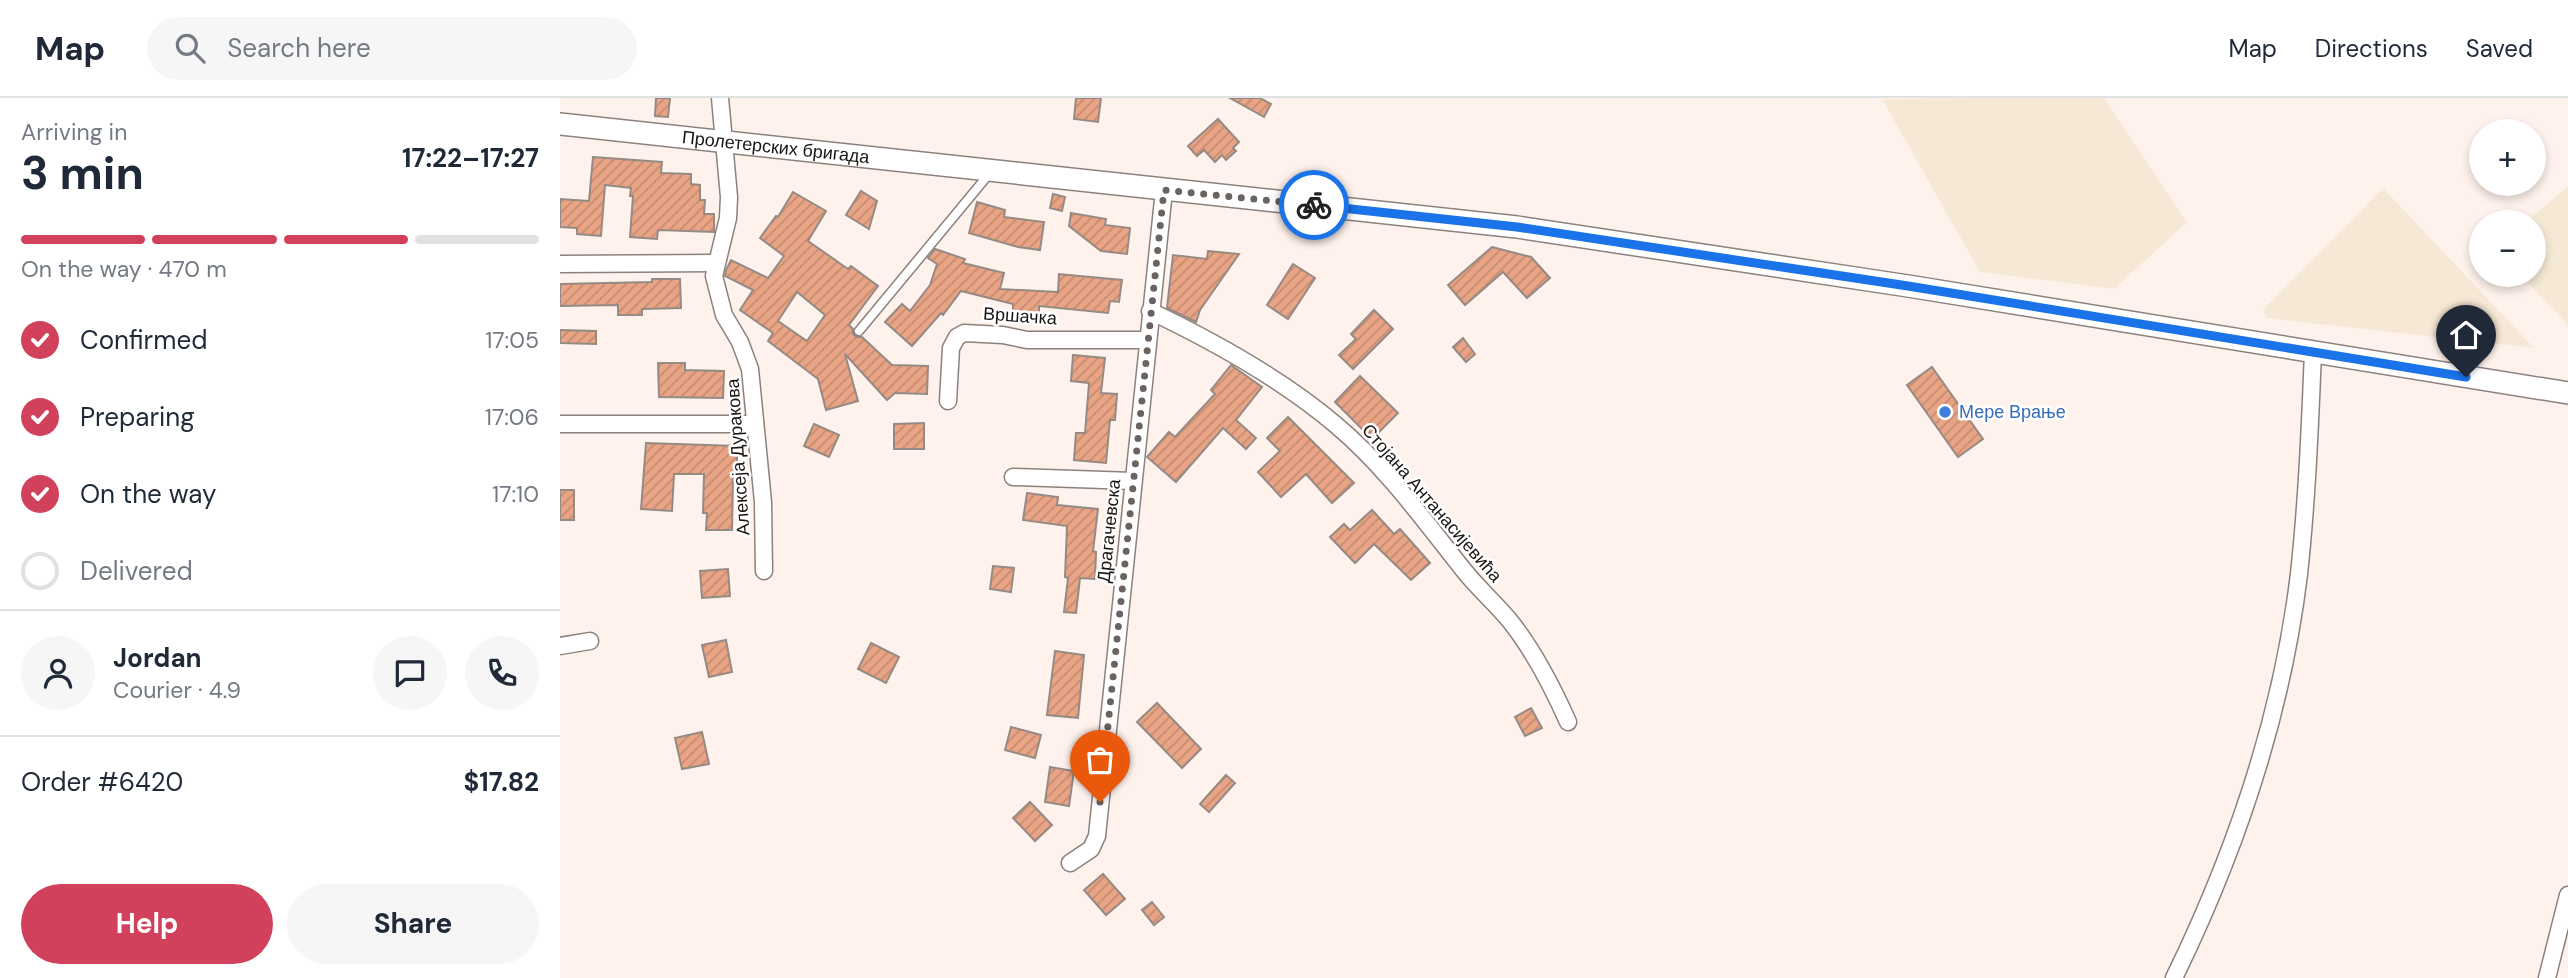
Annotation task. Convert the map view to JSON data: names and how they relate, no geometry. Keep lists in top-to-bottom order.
{
  "streets": {
    "street": [
      "Пролетерских бригада",
      "Вршачка",
      "Алексеја Дуракова",
      "Стојана Антанасијевића",
      "Драгачевска"
    ]
  },
  "crossings": [
    ["Пролетерских бригада", "Алексеја Дуракова"],
    ["Пролетерских бригада", "Драгачевска"],
    ["Вршачка", "Драгачевска"],
    ["Стојана Антанасијевића", "Драгачевска"]
  ],
  "places": ["Мере Врање"],
  "page": {
    "header": "Map",
    "search": "Search here",
    "nav": ["Map", "Directions", "Saved"],
    "heading": ["3 min", "Arriving in", "17:22–17:27"],
    "panel": [
      "Jordan",
      "Courier · 4.9",
      "Order #6420",
      "$17.82"
    ],
    "map_buttons": ["+", "−"],
    "bar": "On the way · 470 m",
    "list": [
      ["Confirmed", "17:05"],
      ["Preparing", "17:06"],
      ["On the way", "17:10"],
      "Delivered"
    ],
    "buttons": ["Help", "Share"]
  }
}
